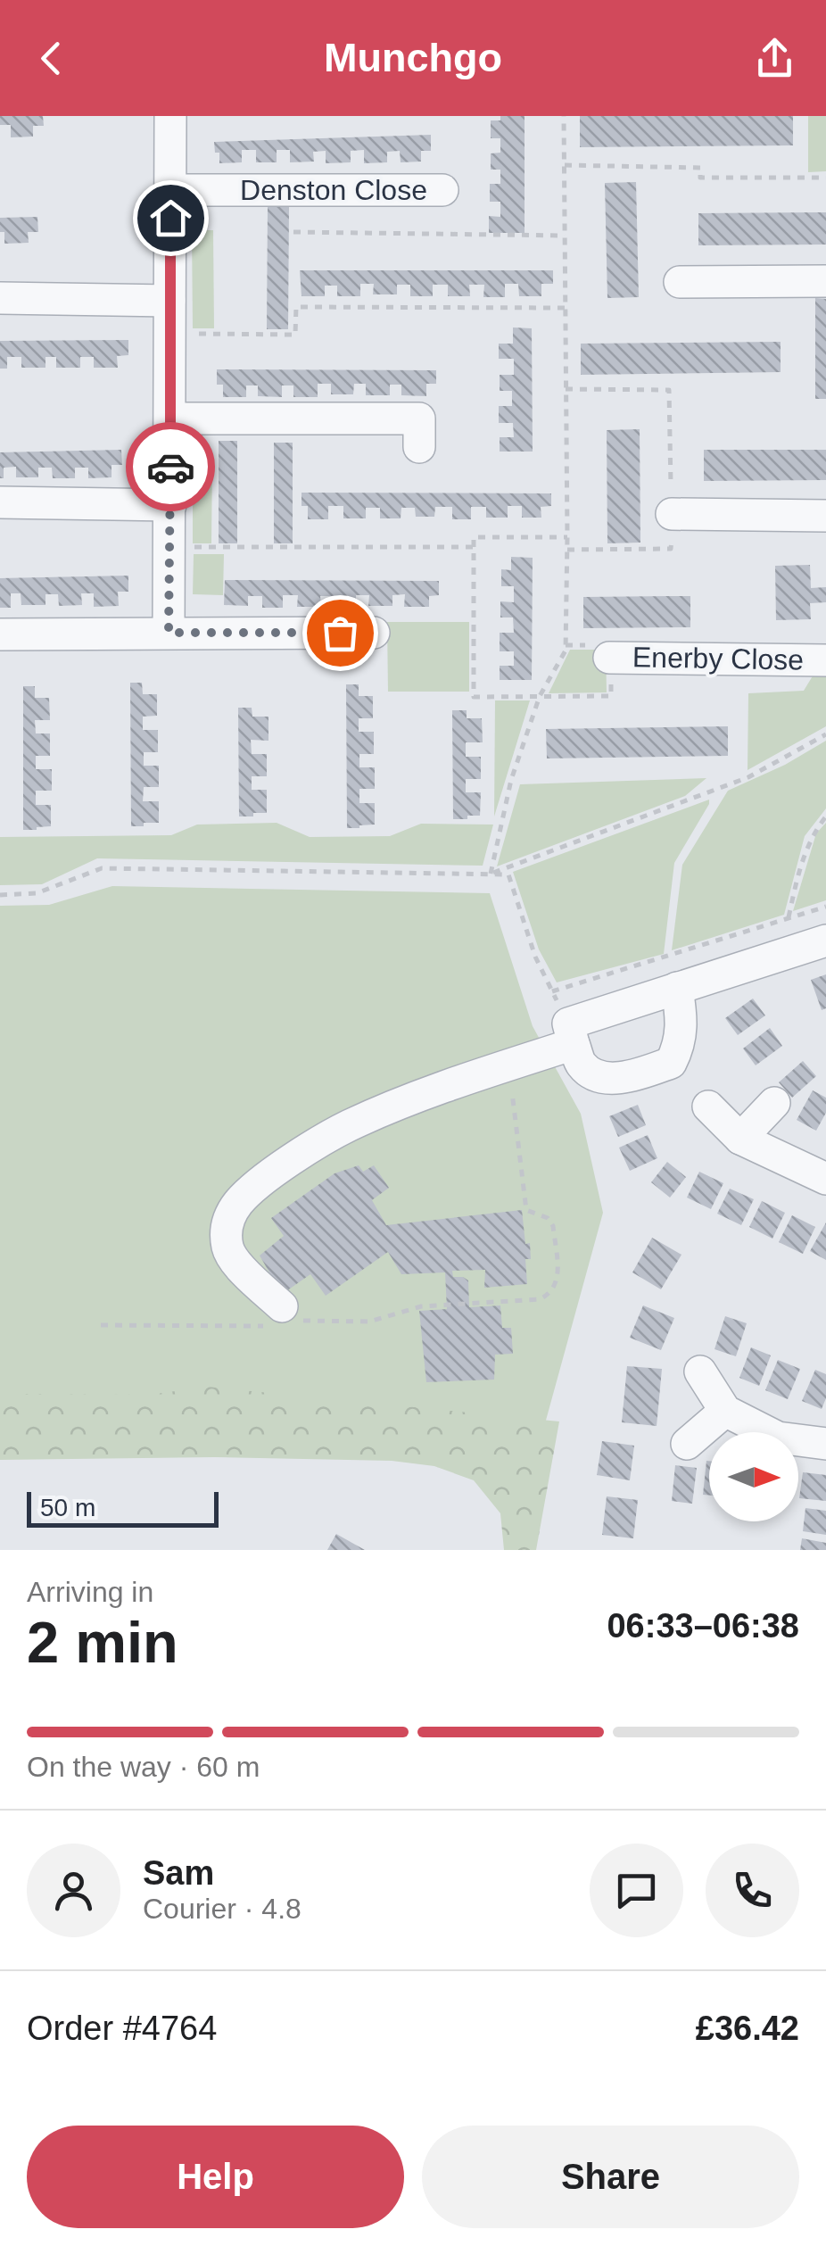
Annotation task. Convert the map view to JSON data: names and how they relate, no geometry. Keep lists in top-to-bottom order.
{
  "streets": {
    "street": ["Denston Close", "Enerby Close"]
  },
  "scale_bar": "50 m",
  "north": "right",
  "page": {
    "header": "Munchgo",
    "scale": "50 m",
    "heading": ["2 min", "Arriving in", "06:33–06:38"],
    "panel": [
      "Sam",
      "Courier · 4.8",
      "Order #4764",
      "£36.42"
    ],
    "bar": "On the way · 60 m",
    "buttons": ["Help", "Share"]
  }
}
